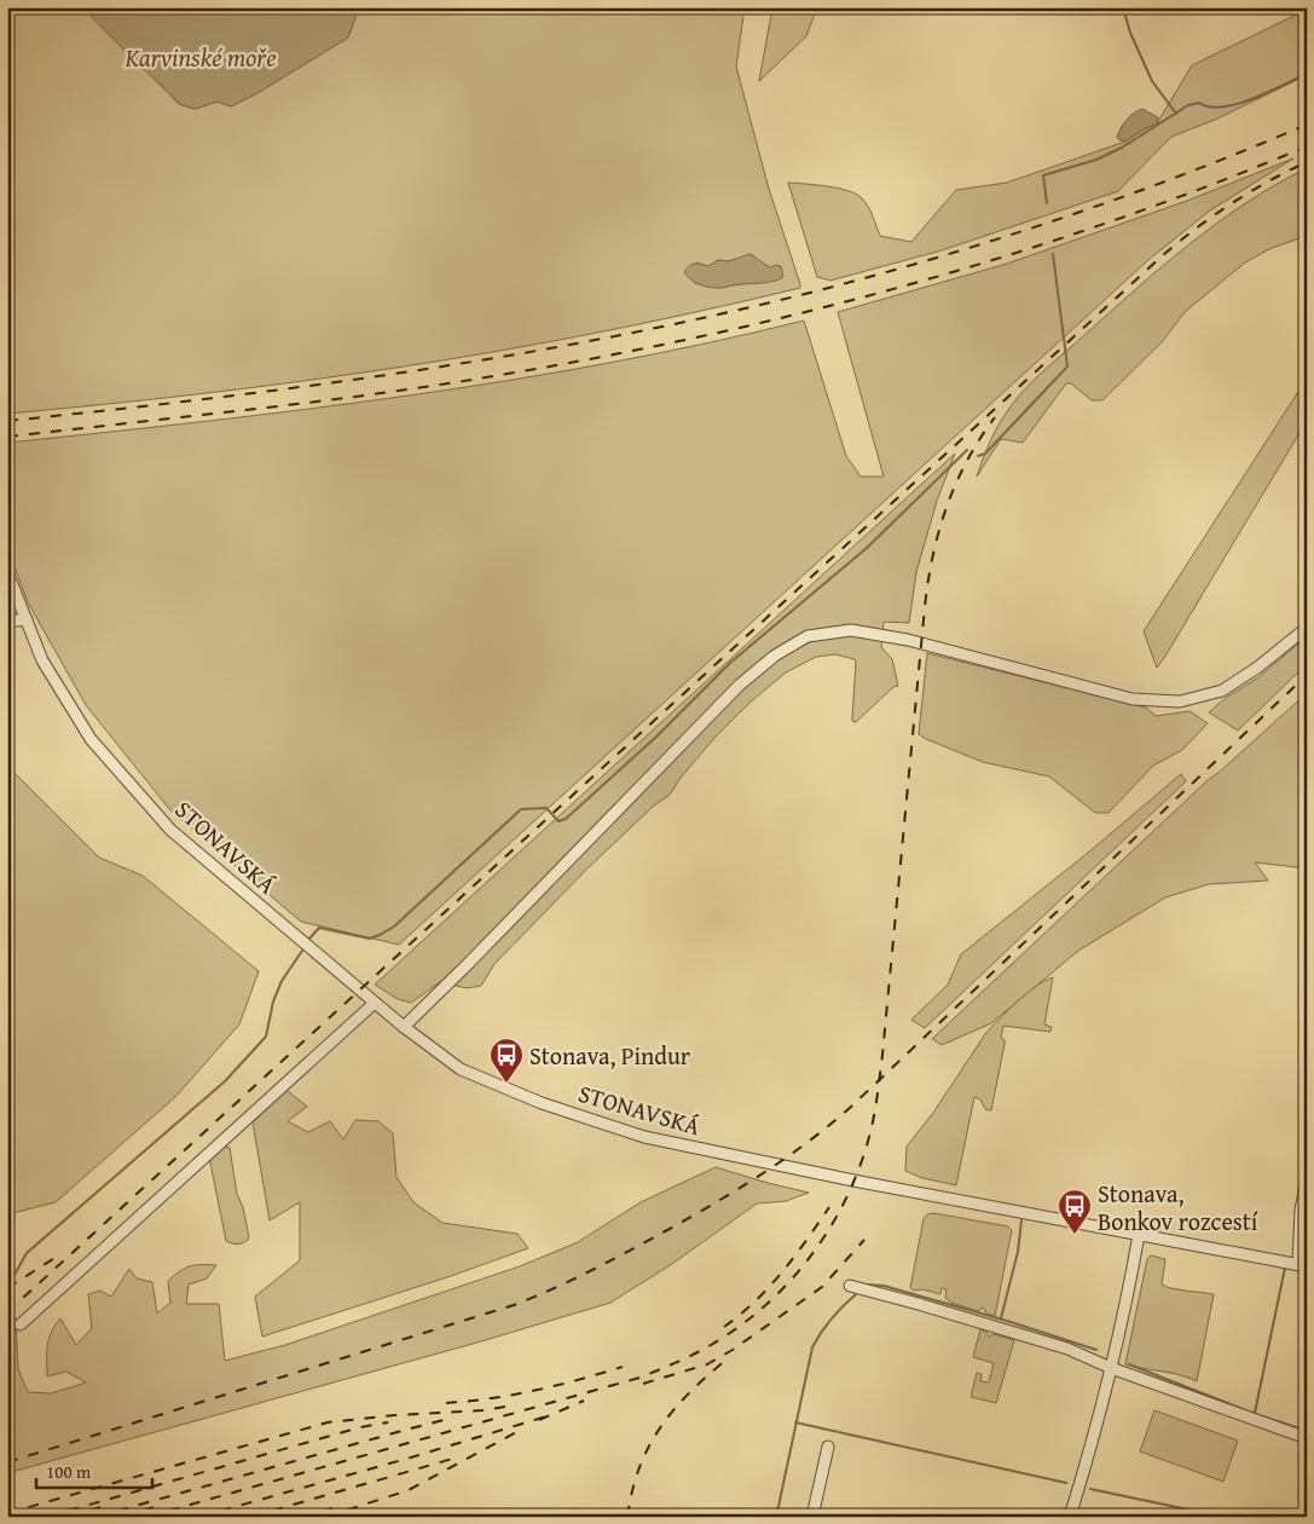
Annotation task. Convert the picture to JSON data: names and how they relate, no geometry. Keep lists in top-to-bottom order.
{
  "streets": {
    "street": ["STONAVSKÁ"]
  },
  "water": ["Karvinské moře"],
  "places": {
    "bus stop": ["Stonava, Pindur", "Stonava, Bonkov rozcestí"]
  },
  "scale_bar": "100 m"
}
